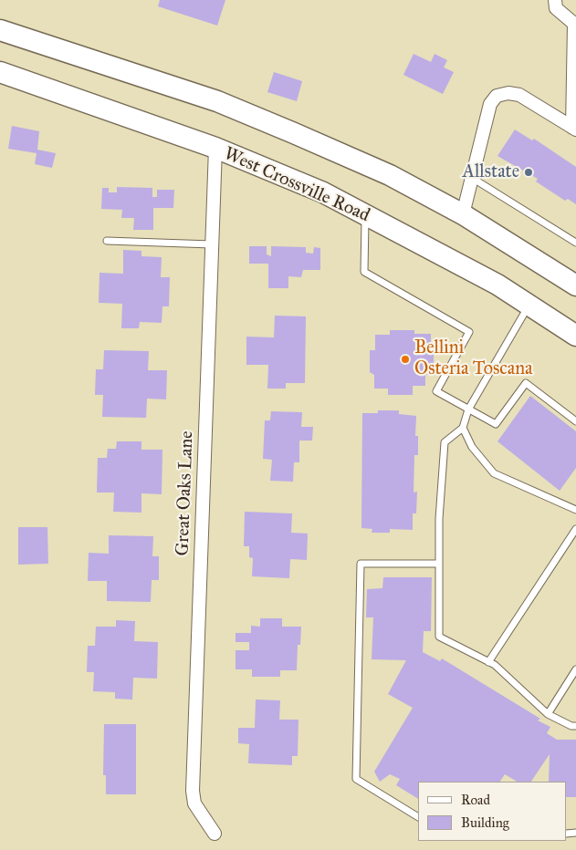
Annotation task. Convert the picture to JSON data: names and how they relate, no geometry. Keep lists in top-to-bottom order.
{
  "streets": {
    "main road": ["West Crossville Road"],
    "street": ["Great Oaks Lane"]
  },
  "crossings": [
    ["West Crossville Road", "Great Oaks Lane"]
  ],
  "places": ["Allstate", "Bellini Osteria Toscana"],
  "legend": ["Road", "Building"]
}
